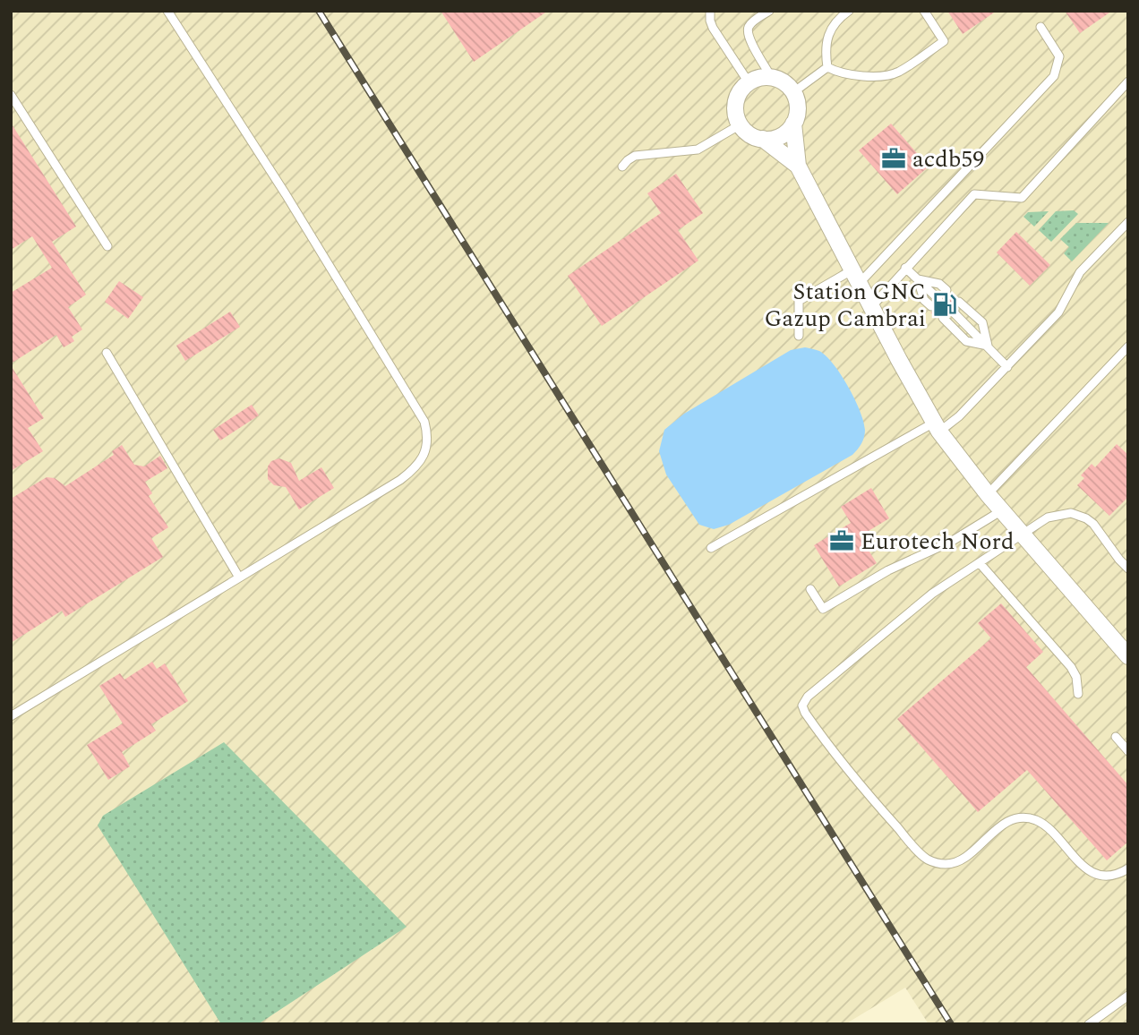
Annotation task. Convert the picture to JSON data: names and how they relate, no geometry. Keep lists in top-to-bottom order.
{
  "places": {
    "office": ["acdb59", "Eurotech Nord"],
    "fuel station": ["Station GNC Gazup Cambrai"]
  }
}
